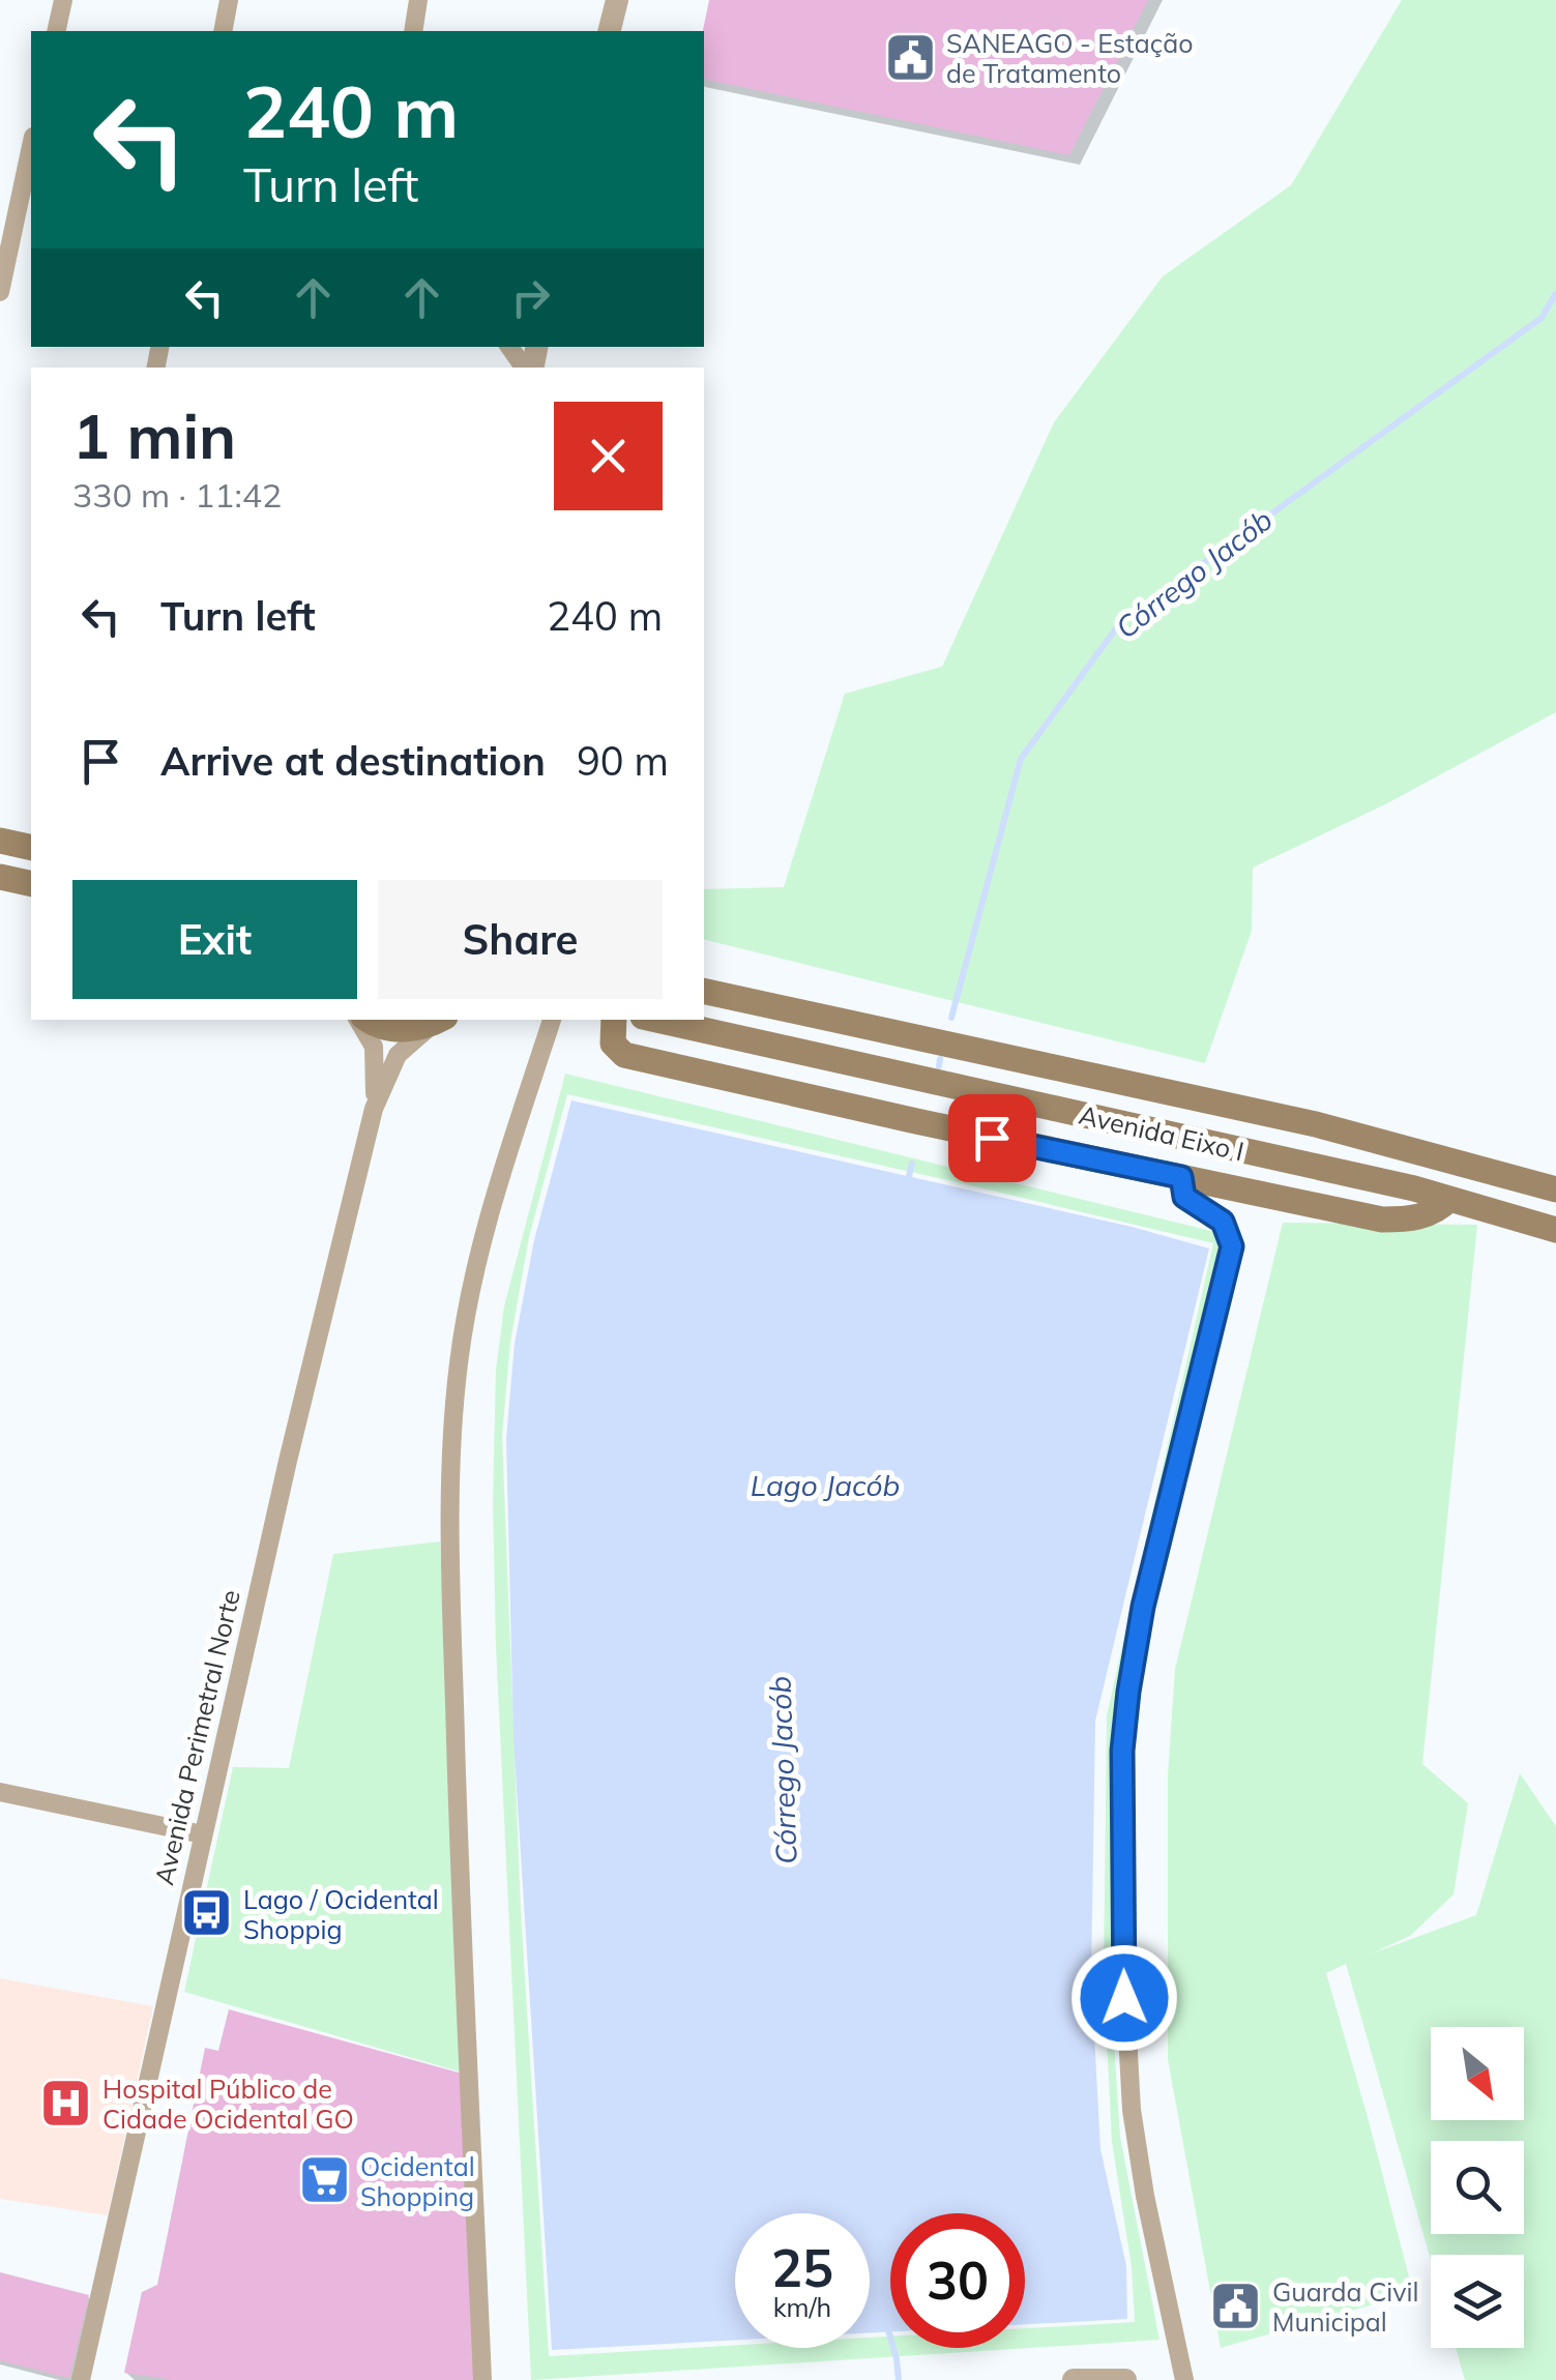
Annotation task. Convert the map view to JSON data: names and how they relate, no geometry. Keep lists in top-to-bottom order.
{
  "streets": {
    "main road": ["Avenida Eixo I"],
    "street": ["Avenida Perimetral Norte"]
  },
  "water": ["Córrego Jacób", "Lago Jacób"],
  "places": {
    "public building": ["SANEAGO - Estação de Tratamento", "Guarda Civil Municipal"],
    "bus stop": ["Lago / Ocidental Shoppig"],
    "hospital": ["Hospital Público de Cidade Ocidental GO"],
    "supermarket": ["Ocidental Shopping"]
  },
  "north": "bottom right",
  "page": {
    "turn": ["240 m", "Turn left"],
    "heading": ["1 min", "330 m · 11:42"],
    "list": [
      {
        "name": "Turn left",
        "value": "240 m"
      },
      {
        "name": "Arrive at destination",
        "value": "90 m"
      }
    ],
    "buttons": ["Exit", "Share"],
    "speed": "25 km/h",
    "limit": "30"
  }
}
